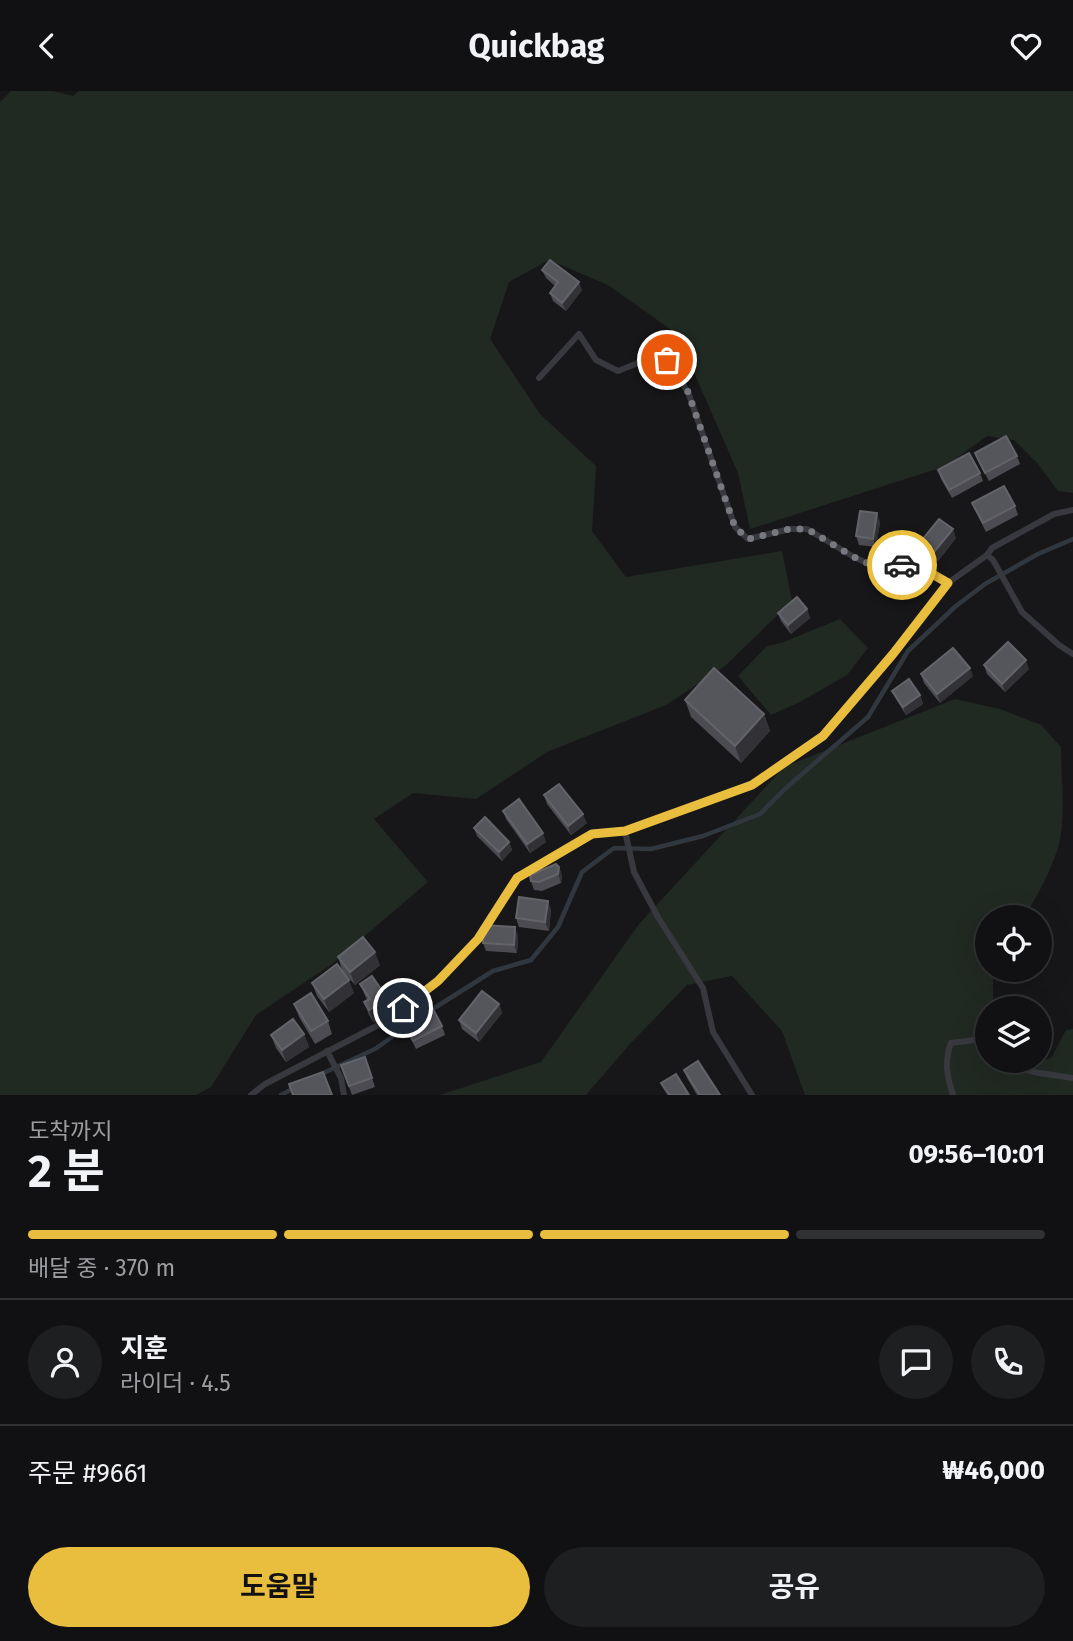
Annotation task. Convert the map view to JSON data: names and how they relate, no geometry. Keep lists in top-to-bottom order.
{
  "page": {
    "header": "Quickbag",
    "heading": ["2 분", "도착까지", "09:56–10:01"],
    "panel": [
      "지훈",
      "라이더 · 4.5",
      "주문 #9661",
      "₩46,000"
    ],
    "bar": "배달 중 · 370 m",
    "buttons": ["도움말", "공유"]
  }
}
